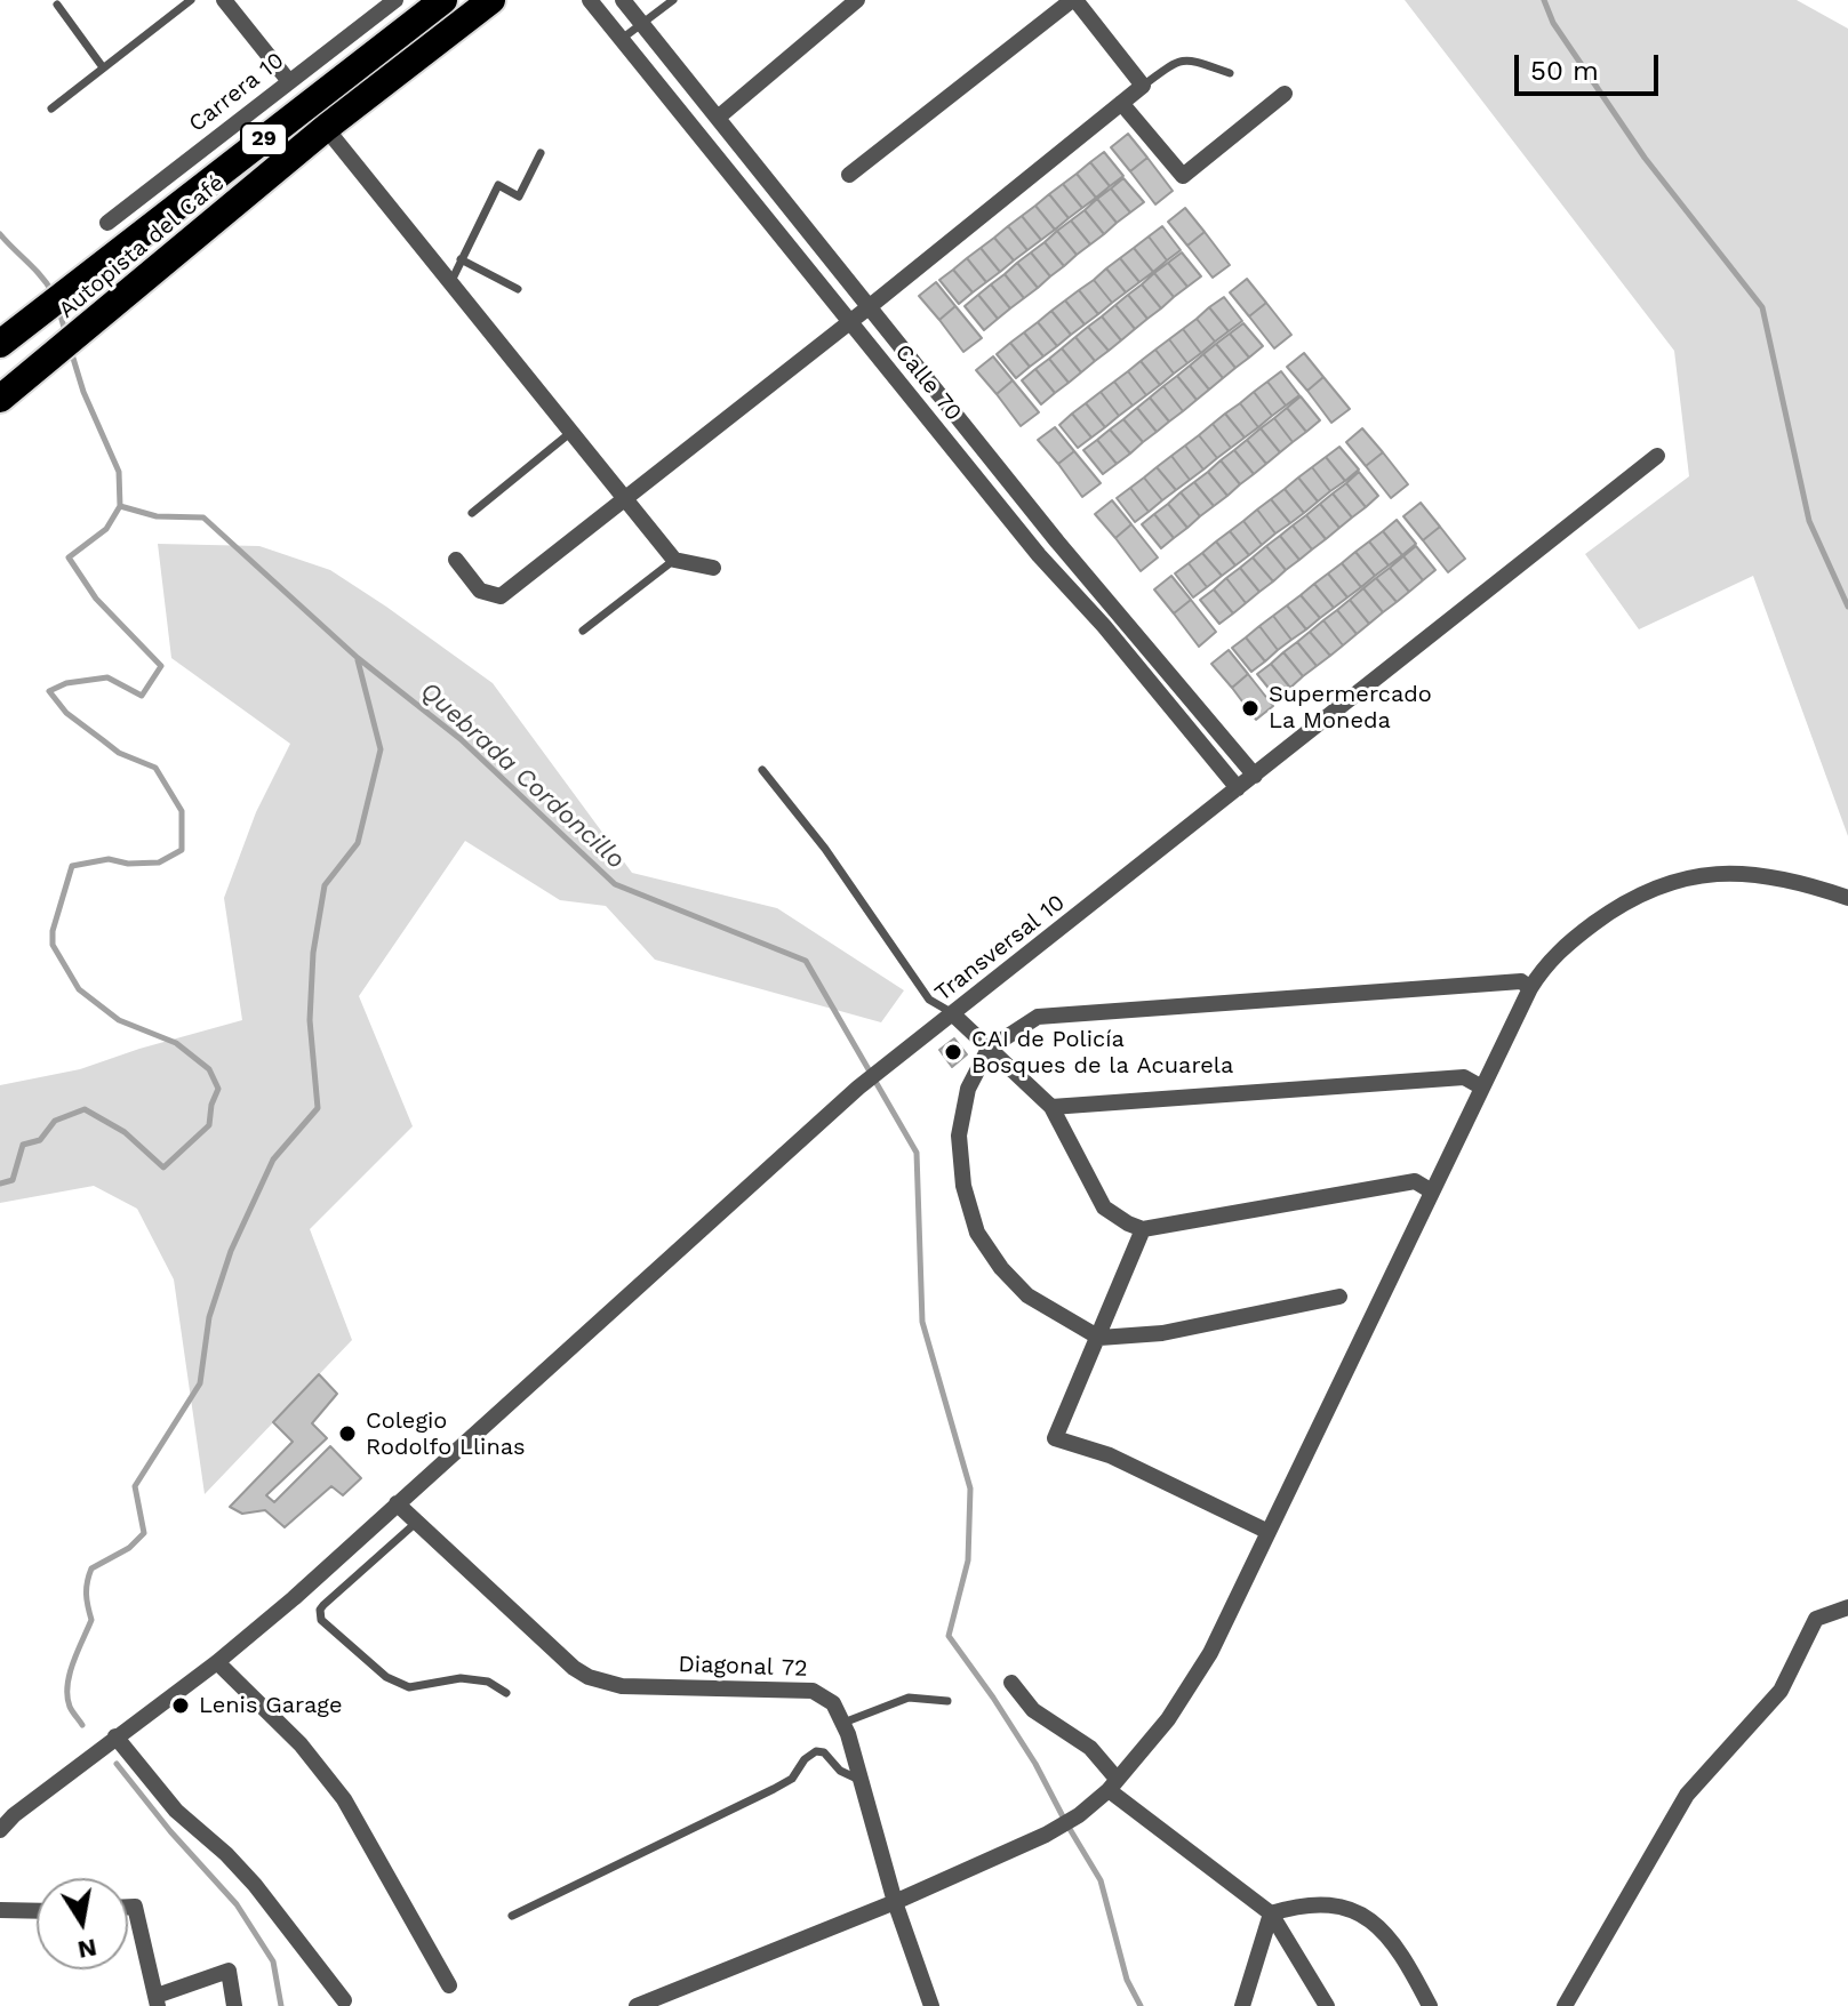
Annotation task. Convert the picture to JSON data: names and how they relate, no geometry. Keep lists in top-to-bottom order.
{
  "streets": {
    "highway": ["29", "Autopista del Café"],
    "street": [
      "Carrera 10",
      "Calle 70",
      "Transversal 10",
      "Diagonal 72"
    ]
  },
  "crossings": [
    ["Calle 70", "Transversal 10"],
    ["Transversal 10", "Diagonal 72"]
  ],
  "water": ["Quebrada Cordoncillo"],
  "places": [
    "Supermercado La Moneda",
    "CAI de Policía Bosques de la Acuarela",
    "Colegio Rodolfo Llinas",
    "Lenis Garage"
  ],
  "scale_bar": "50 m",
  "north": "bottom"
}
